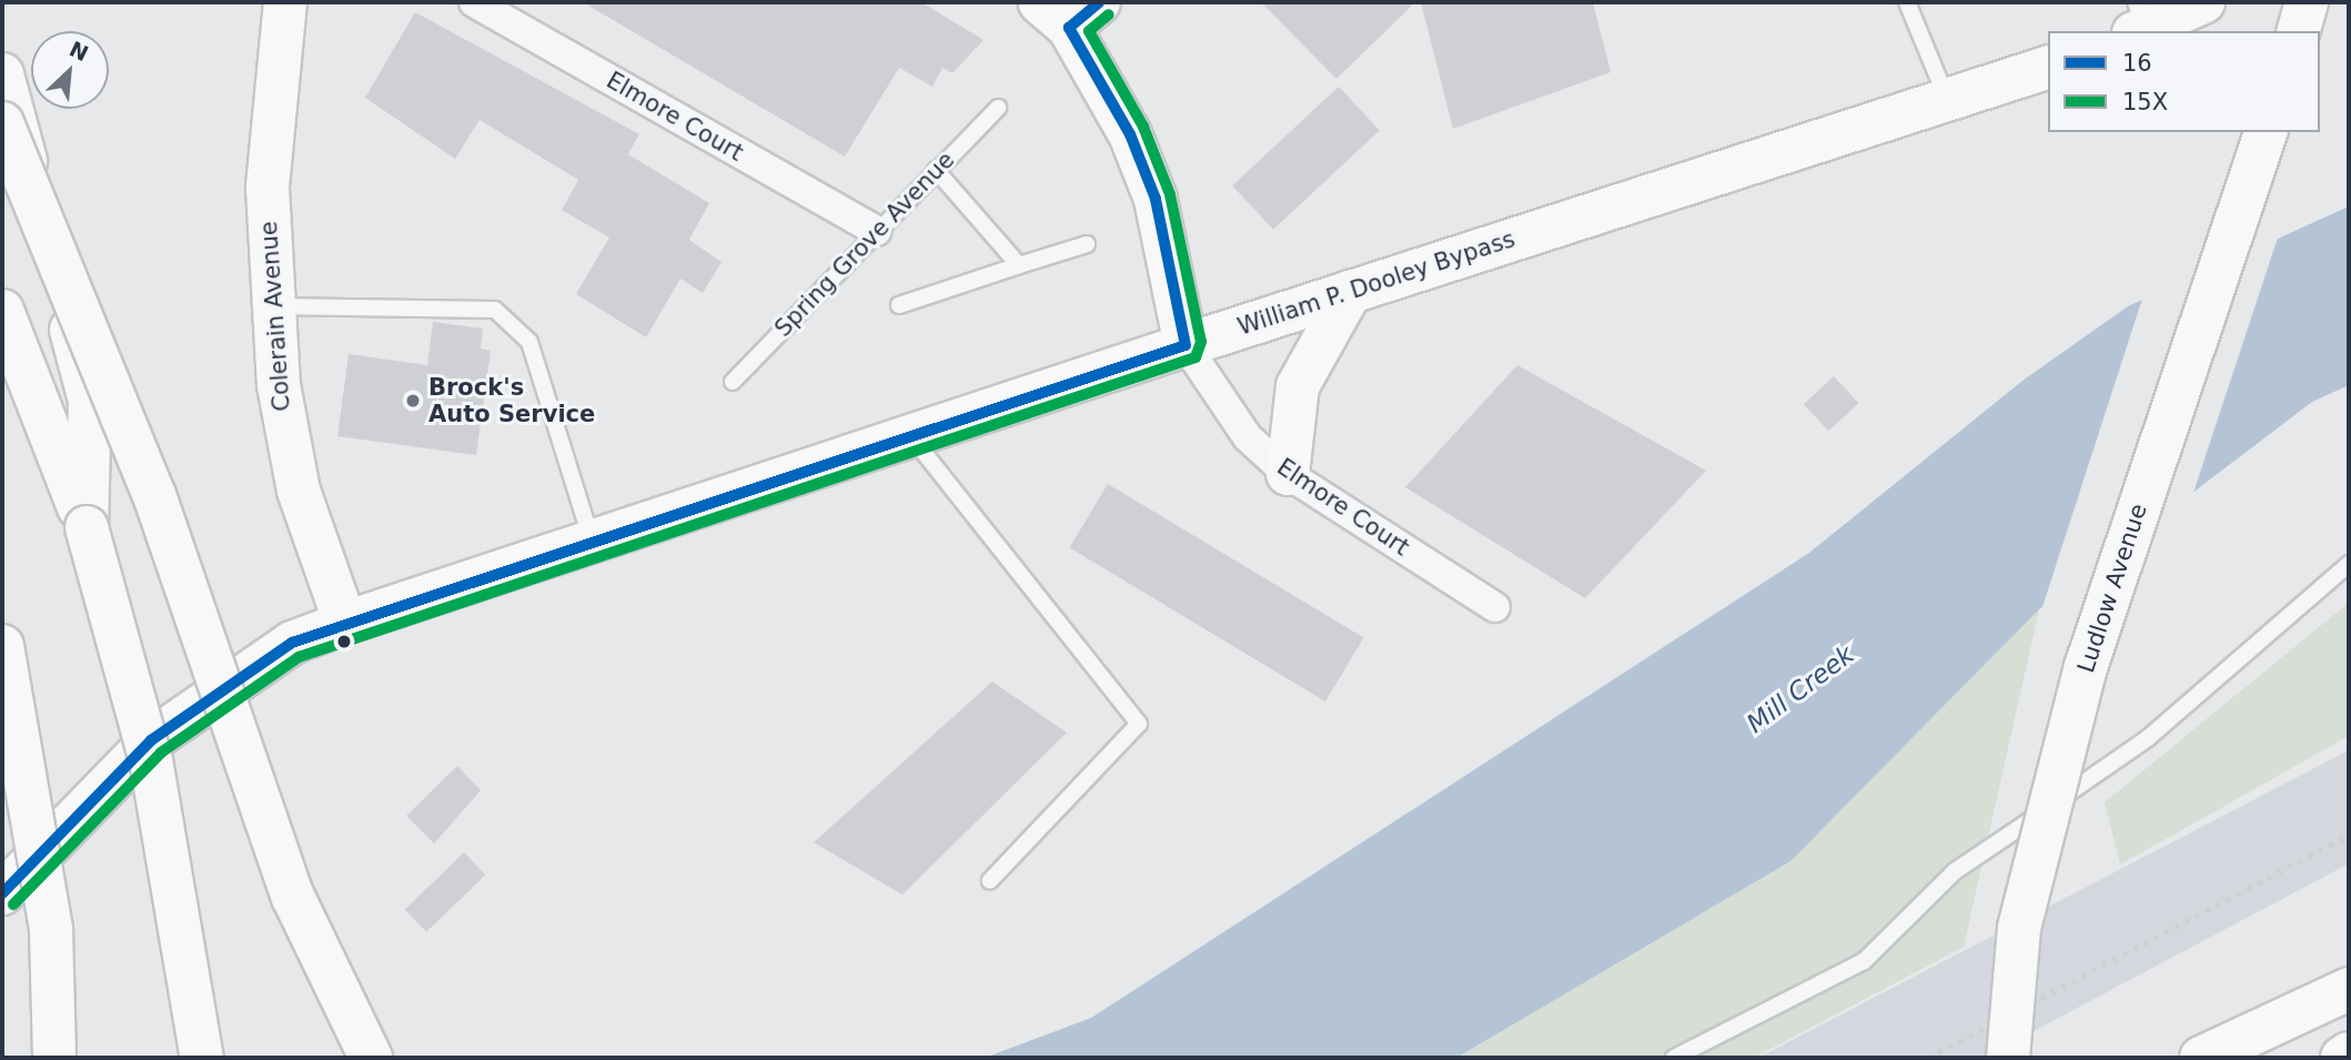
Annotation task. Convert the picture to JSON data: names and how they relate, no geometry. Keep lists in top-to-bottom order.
{
  "streets": {
    "main road": ["William P. Dooley Bypass", "Colerain Avenue", "Ludlow Avenue"],
    "street": ["Elmore Court"],
    "lane": ["Spring Grove Avenue"]
  },
  "crossings": [
    ["Elmore Court", "Spring Grove Avenue"],
    ["Elmore Court", "William P. Dooley Bypass"],
    ["William P. Dooley Bypass", "Colerain Avenue"]
  ],
  "water": ["Mill Creek"],
  "places": ["Brock's Auto Service"],
  "lines": ["transit line 16", "transit line 15X"],
  "legend": ["16", "15X"],
  "north": "top right"
}
